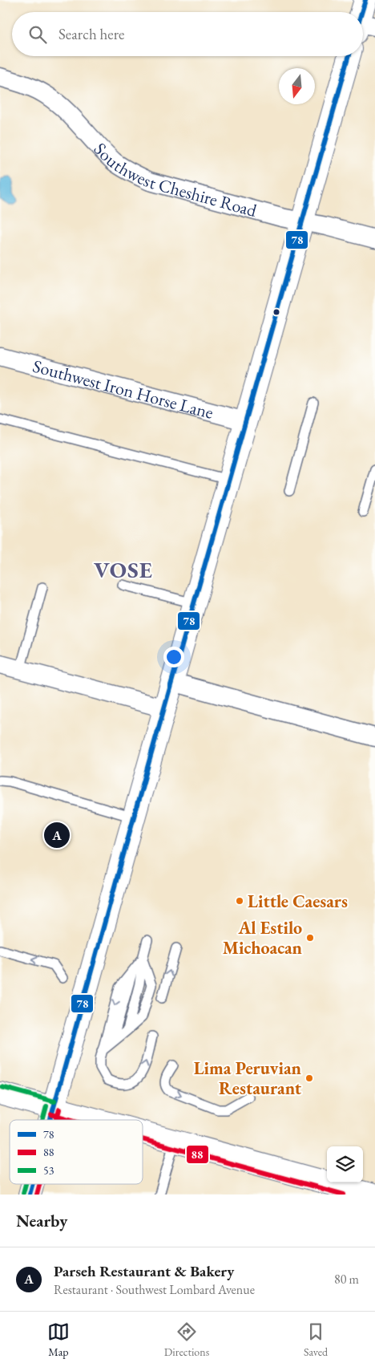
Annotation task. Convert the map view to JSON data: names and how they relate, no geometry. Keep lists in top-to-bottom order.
{
  "streets": {
    "street": ["Southwest Cheshire Road", "Southwest Iron Horse Lane"]
  },
  "districts": ["VOSE"],
  "places": ["Little Caesars", "Al Estilo Michoacan", "Lima Peruvian Restaurant"],
  "lines": ["transit line 78", "transit line 53", "transit line 88"],
  "legend": ["78", "88", "53"],
  "north": "bottom",
  "page": {
    "search": "Search here",
    "pins": "A",
    "heading": "Nearby",
    "list": [
      {
        "mark": "A",
        "name": "Parseh Restaurant & Bakery",
        "note": "Restaurant · Southwest Lombard Avenue",
        "value": "80 m"
      }
    ],
    "nav": ["Map", "Directions", "Saved"]
  }
}
